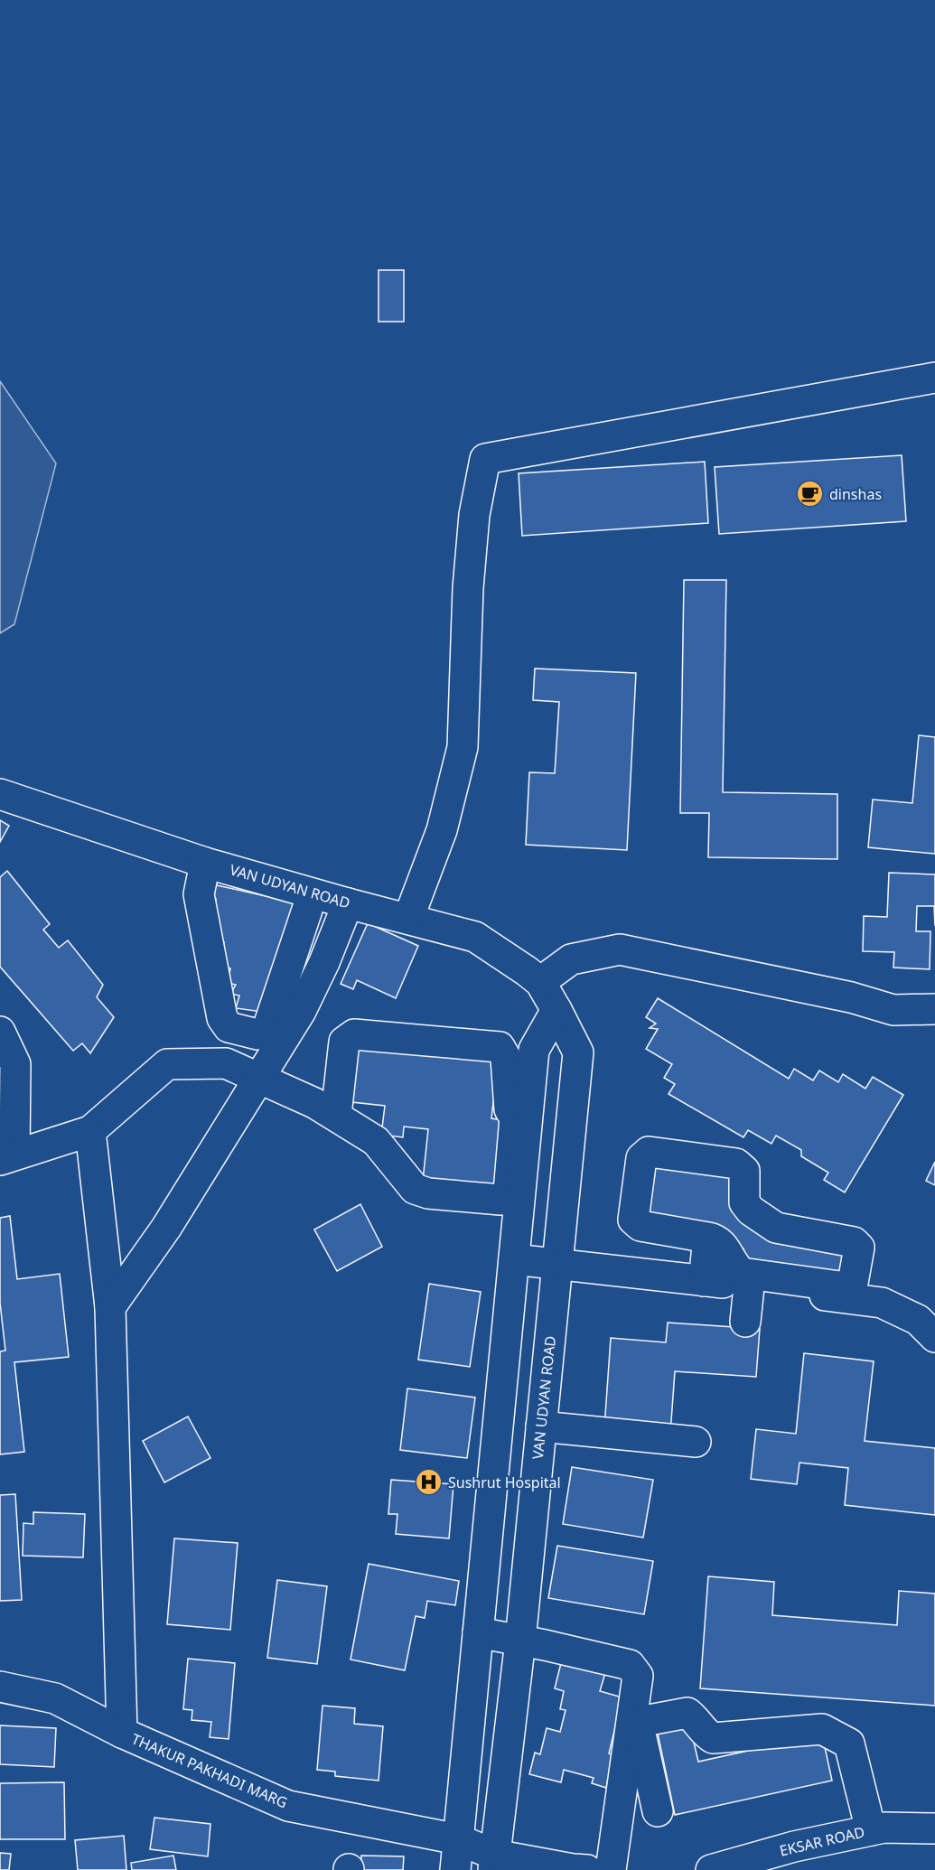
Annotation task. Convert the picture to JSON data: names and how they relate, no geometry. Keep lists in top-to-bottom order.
{
  "streets": {
    "street": ["VAN UDYAN ROAD", "THAKUR PAKHADI MARG", "EKSAR ROAD"]
  },
  "places": {
    "cafe": ["dinshas"],
    "hospital": ["Sushrut Hospital"]
  }
}
